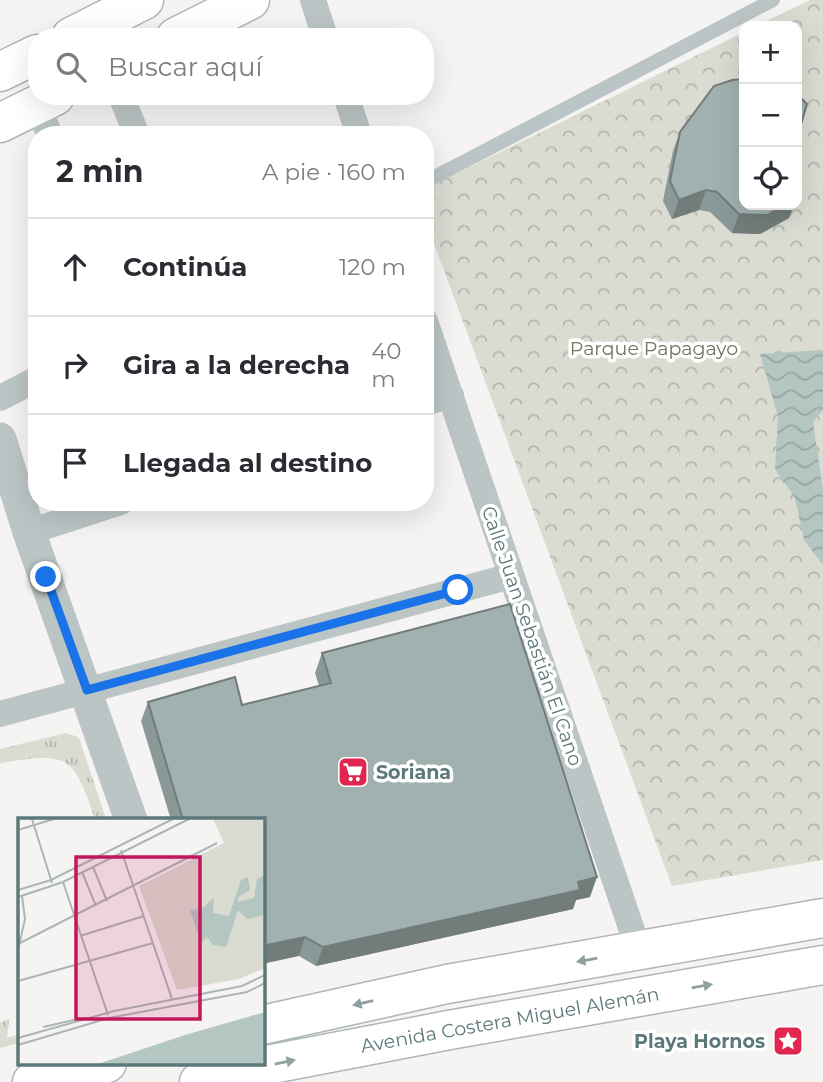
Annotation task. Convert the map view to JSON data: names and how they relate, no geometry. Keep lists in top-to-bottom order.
{
  "streets": {
    "main road": ["Avenida Costera Miguel Alemán"],
    "street": ["Calle Juan Sebastián El Cano"]
  },
  "parks": ["Parque Papagayo"],
  "places": {
    "supermarket": ["Soriana"],
    "place": ["Playa Hornos"]
  },
  "page": {
    "map_buttons": ["+", "−"],
    "search": "Buscar aquí",
    "heading": ["2 min", "A pie · 160 m"],
    "list": [
      ["Continúa", "120 m"],
      ["Gira a la derecha", "40 m"],
      "Llegada al destino"
    ]
  }
}
